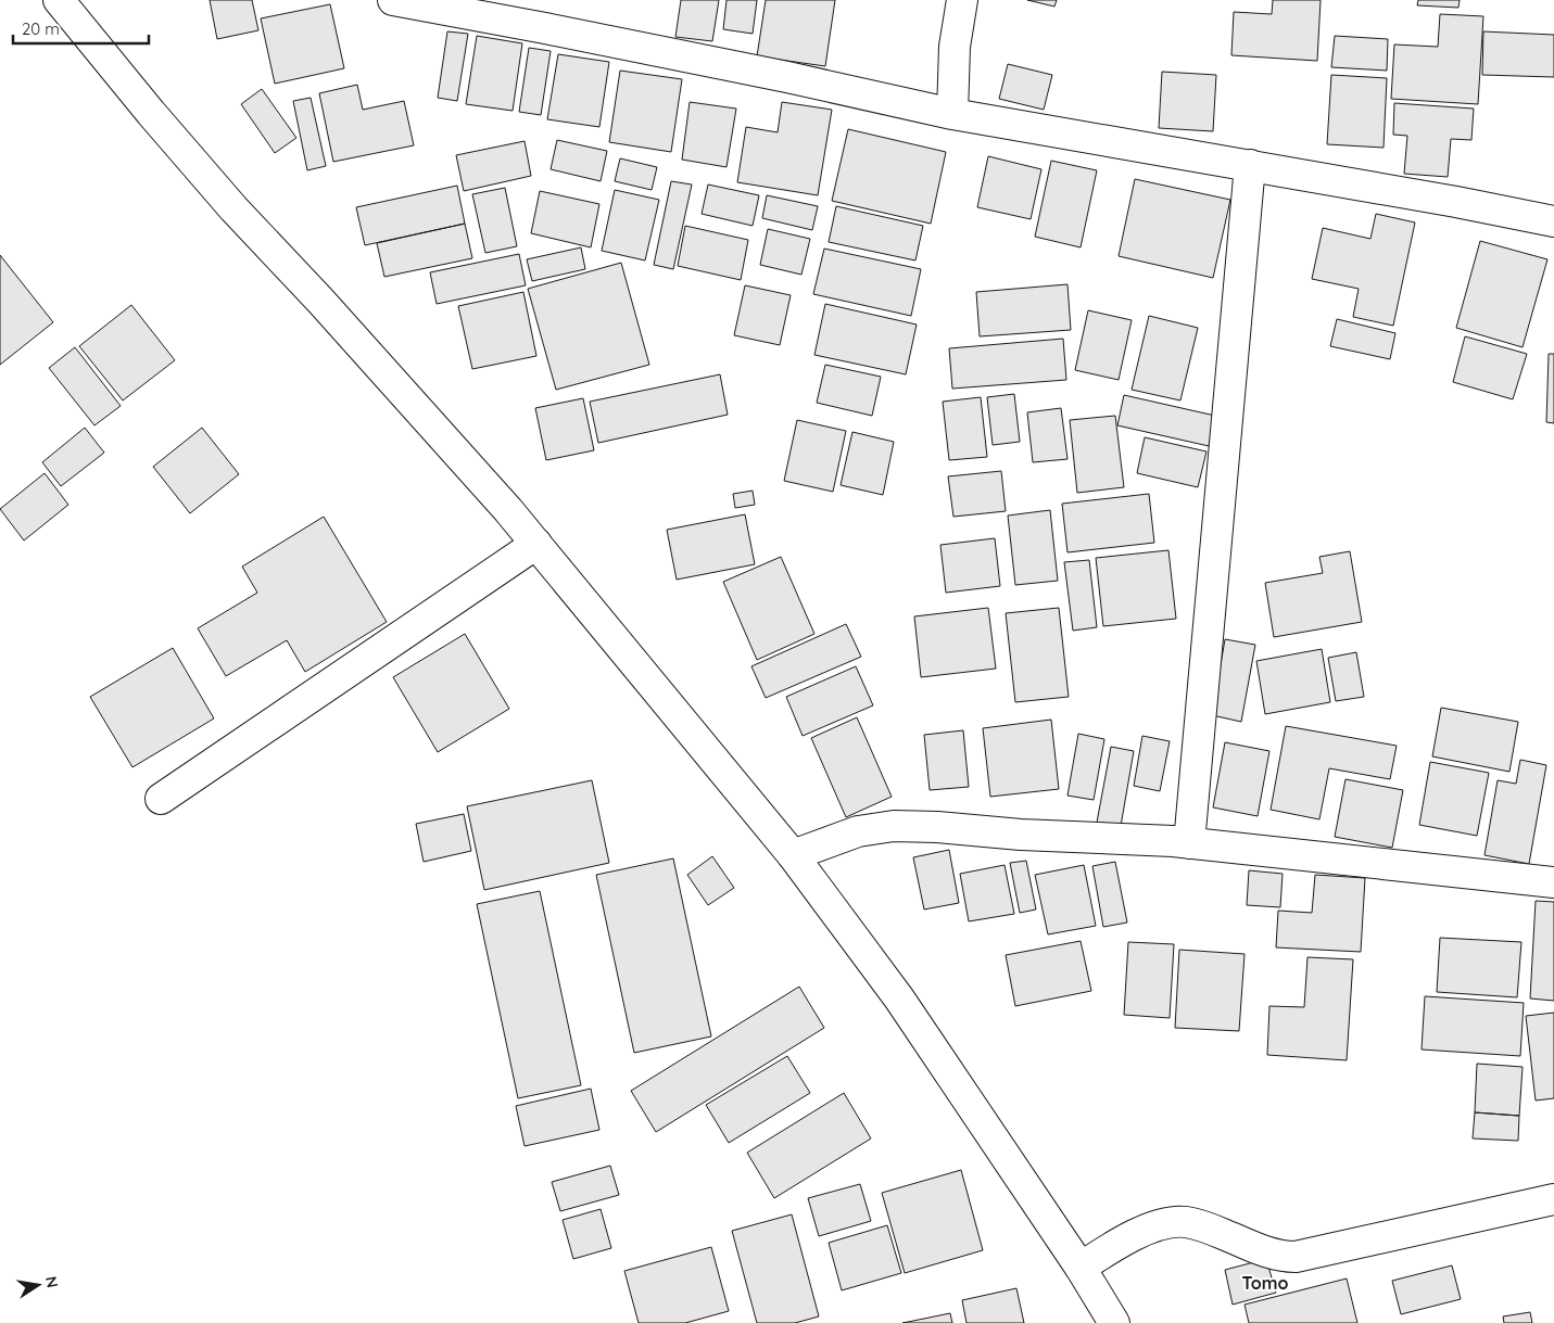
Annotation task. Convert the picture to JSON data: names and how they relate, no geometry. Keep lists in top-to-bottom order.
{
  "districts": ["Tomo"],
  "scale_bar": "20 m",
  "north": "right"
}
